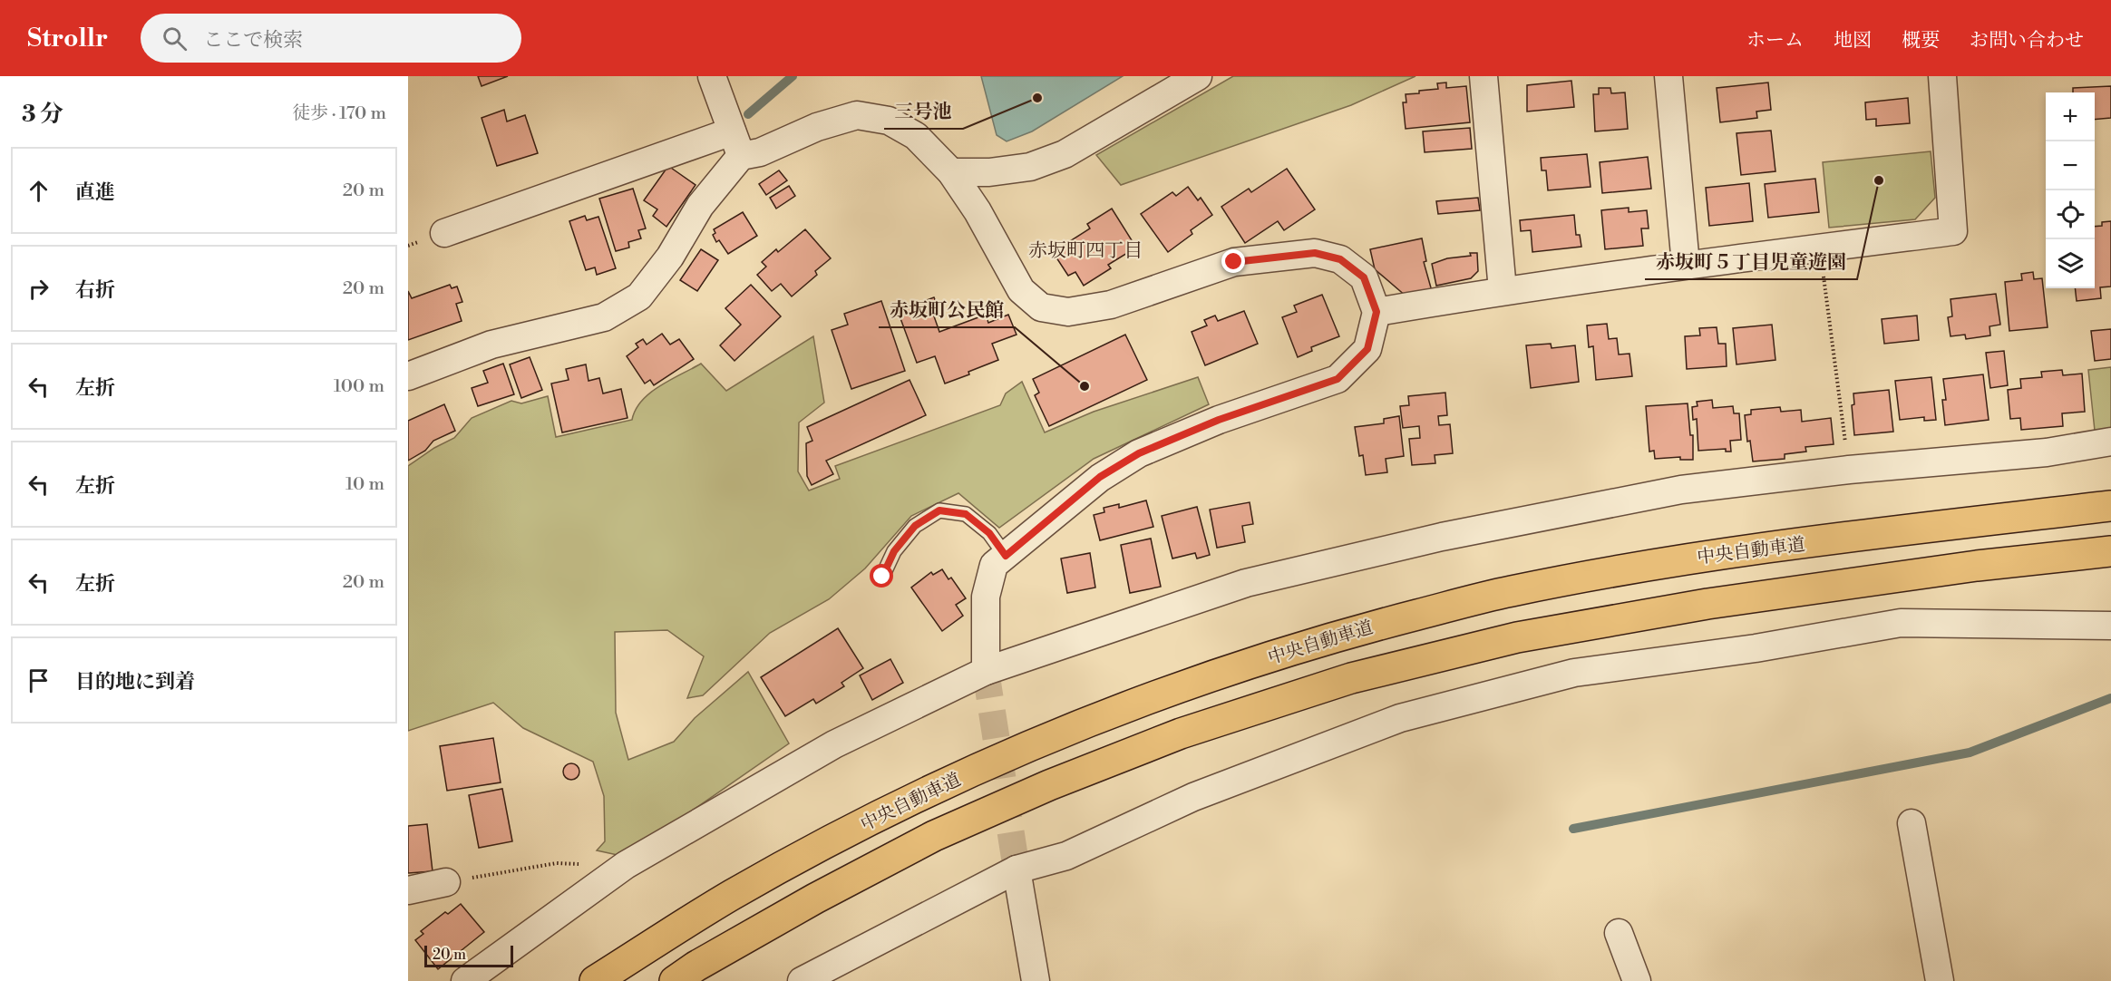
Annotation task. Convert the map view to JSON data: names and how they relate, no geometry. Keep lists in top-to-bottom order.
{
  "streets": {
    "highway": ["中央自動車道"]
  },
  "districts": ["赤坂町四丁目"],
  "places": ["三号池", "赤坂町５丁目児童遊園", "赤坂町公民館"],
  "scale_bar": "20 m",
  "page": {
    "header": "Strollr",
    "search": "ここで検索",
    "nav": [
      "ホーム",
      "地図",
      "概要",
      "お問い合わせ"
    ],
    "heading": ["3 分", "徒歩 · 170 m"],
    "map_buttons": ["+", "−"],
    "list": [
      ["直進", "20 m"],
      ["右折", "20 m"],
      ["左折", "100 m"],
      ["左折", "10 m"],
      ["左折", "20 m"],
      "目的地に到着"
    ],
    "scale": "20 m"
  }
}
